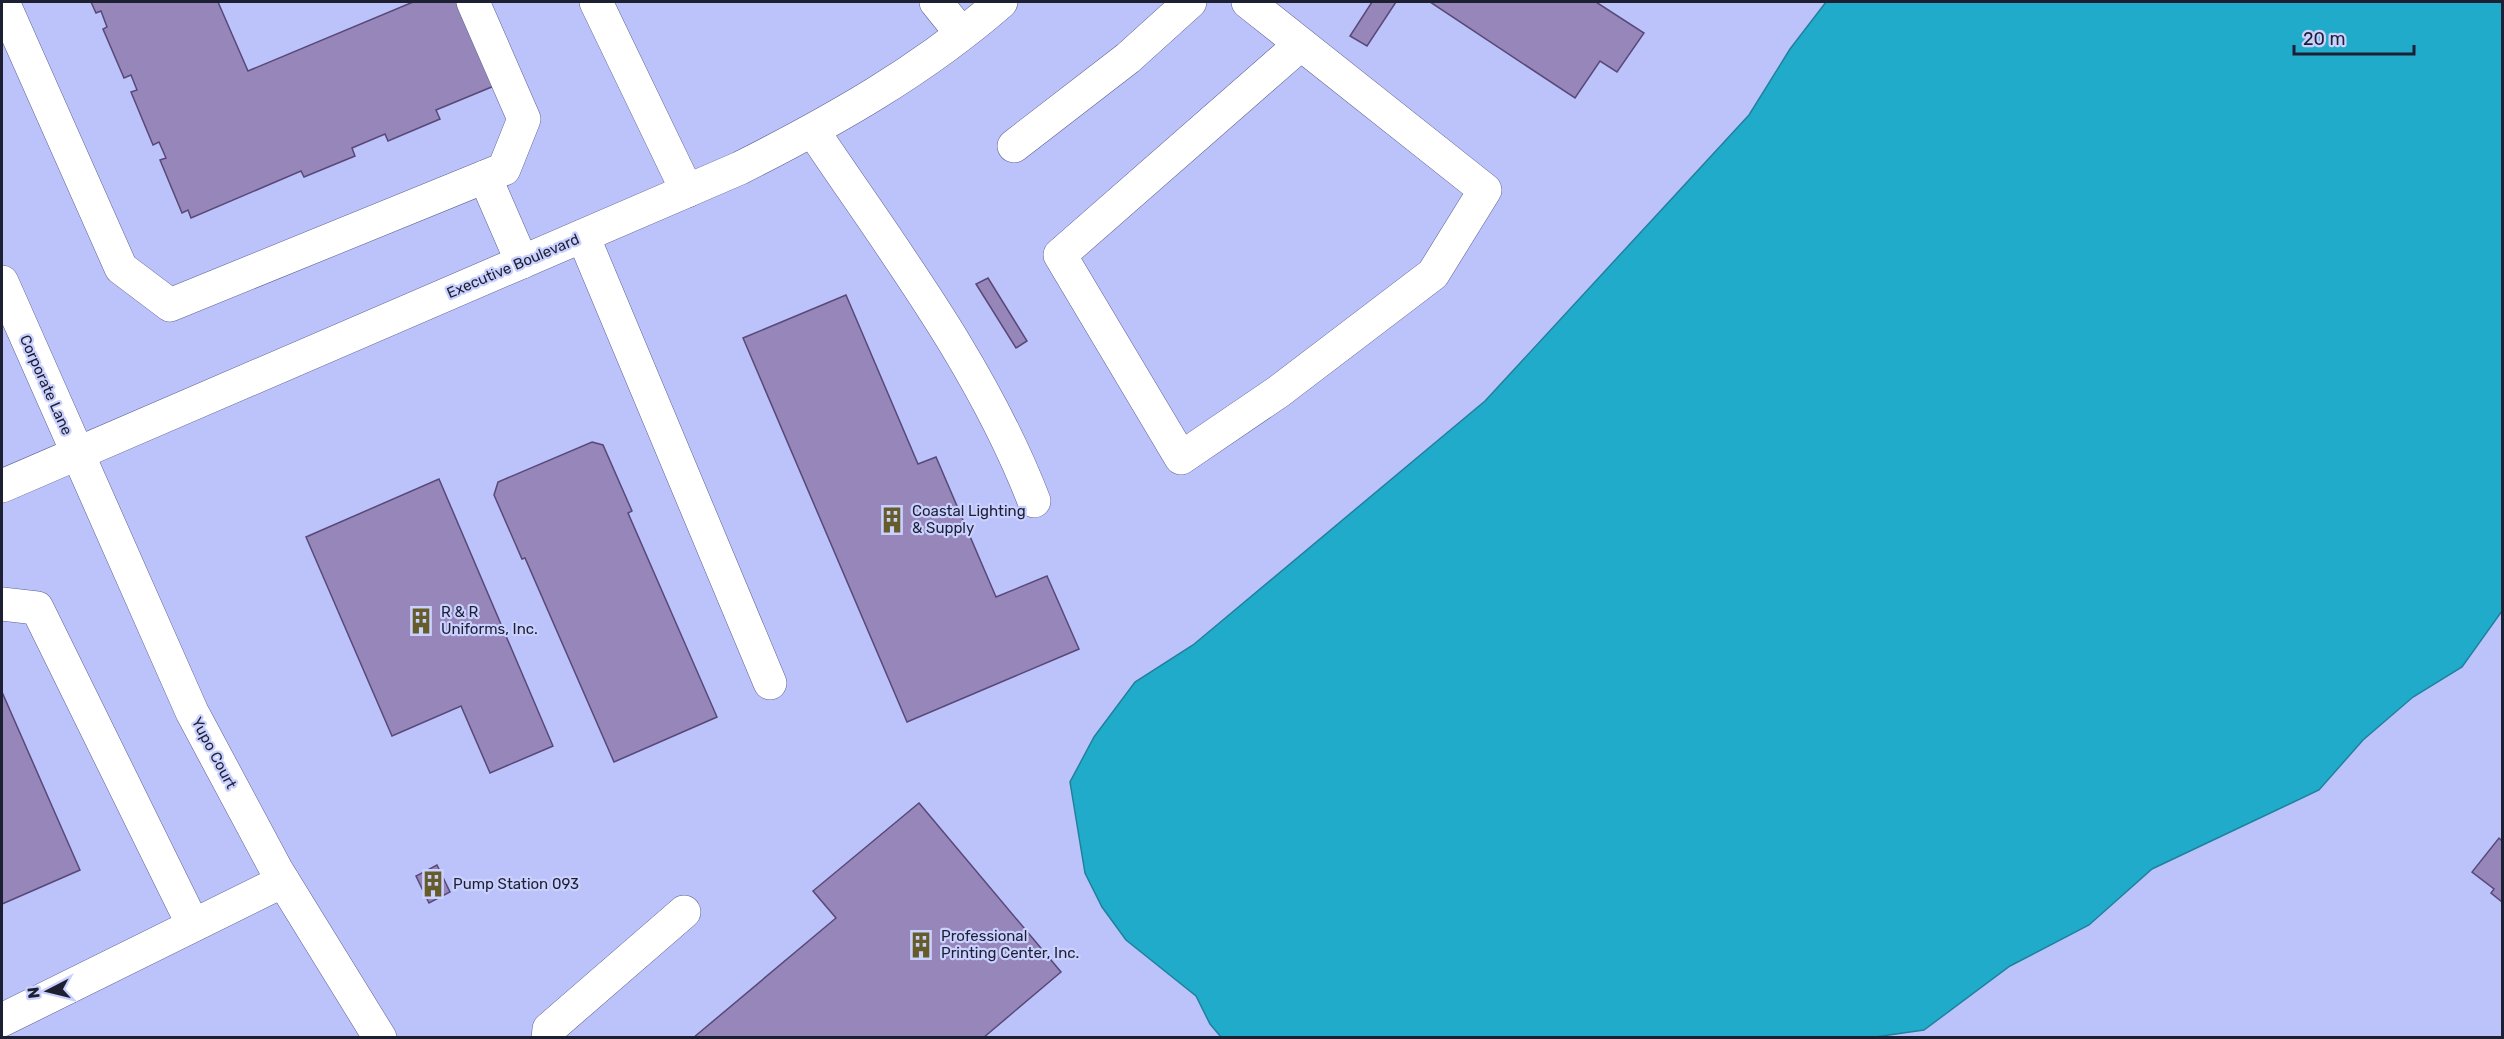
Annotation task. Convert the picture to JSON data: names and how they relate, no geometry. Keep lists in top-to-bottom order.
{
  "streets": {
    "street": ["Executive Boulevard", "Corporate Lane", "Yupo Court"]
  },
  "crossings": [
    ["Executive Boulevard", "Corporate Lane"],
    ["Executive Boulevard", "Yupo Court"],
    ["Corporate Lane", "Yupo Court"]
  ],
  "places": {
    "building": [
      "Coastal Lighting & Supply",
      "R & R Uniforms, Inc.",
      "Pump Station 093",
      "Professional Printing Center, Inc."
    ]
  },
  "scale_bar": "20 m",
  "north": "left"
}
